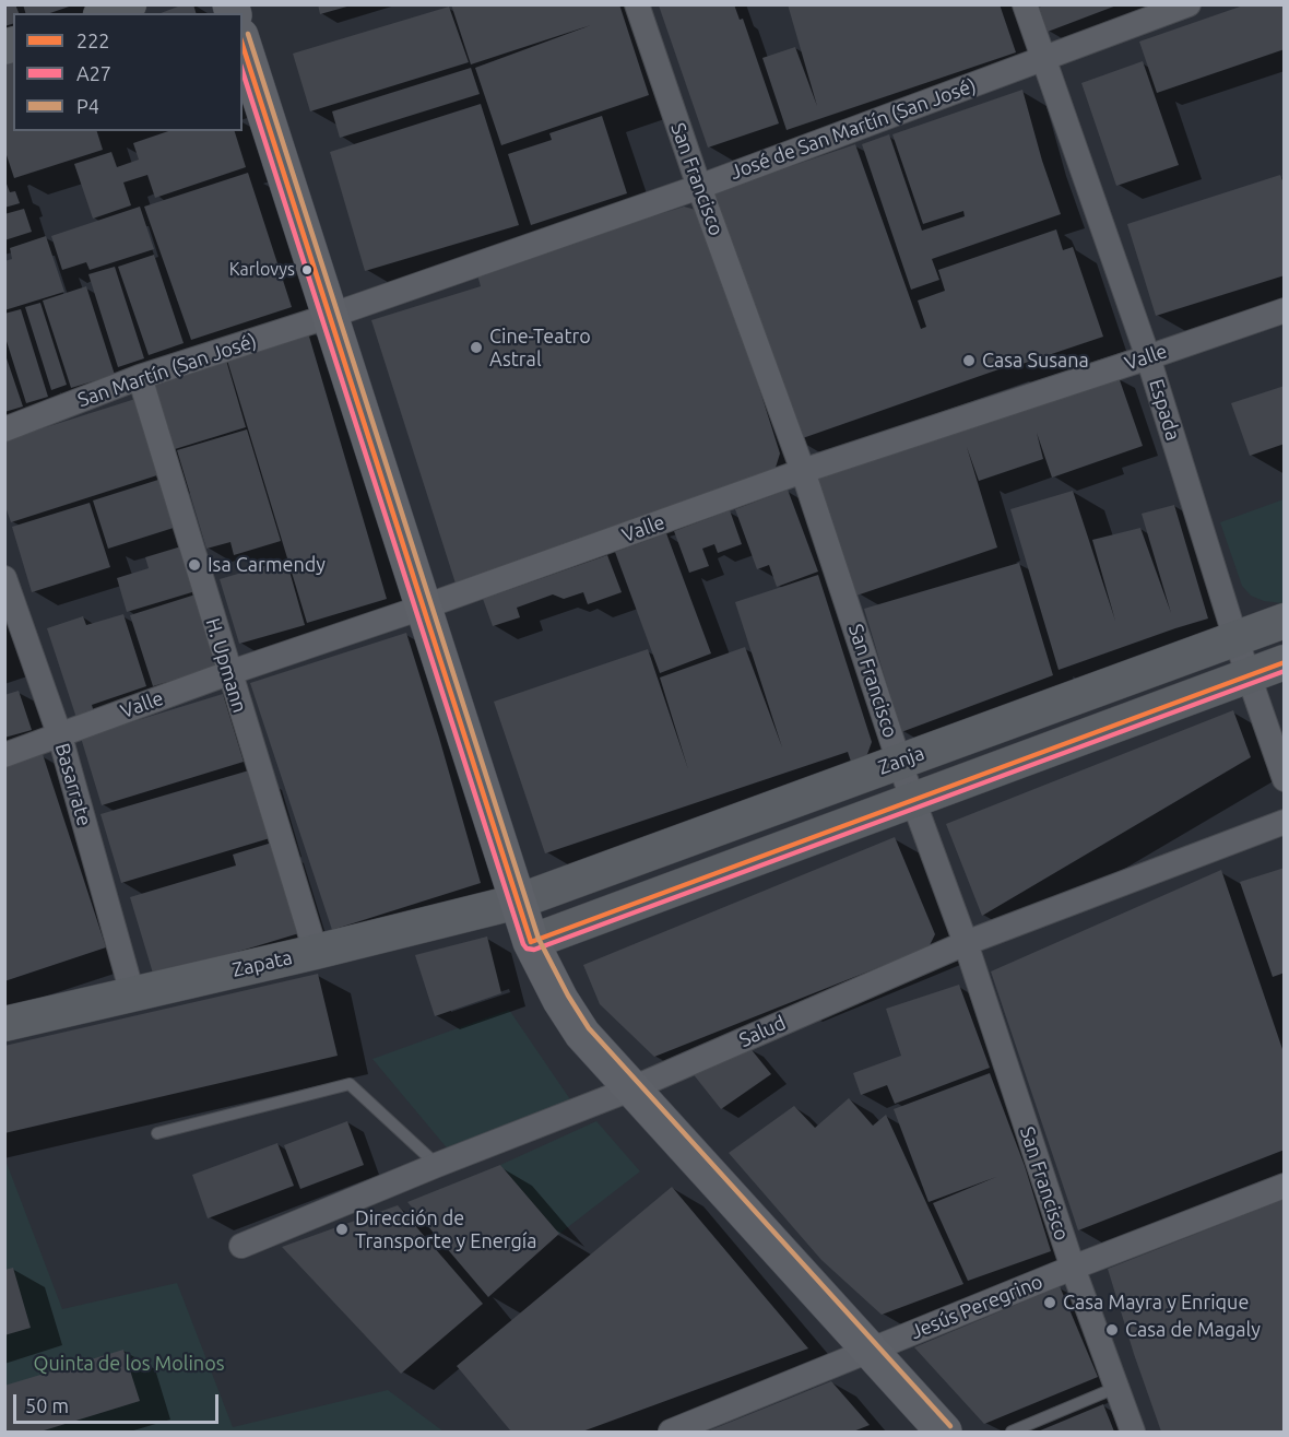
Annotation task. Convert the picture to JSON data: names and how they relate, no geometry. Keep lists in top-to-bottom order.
{
  "streets": {
    "main road": ["Zanja", "Zapata"],
    "street": [
      "José de San Martín (San José)",
      "San Francisco",
      "Valle",
      "San Martín (San José)",
      "Espada",
      "H. Upmann",
      "Basarrate",
      "Salud",
      "Jesús Peregrino"
    ]
  },
  "crossings": [
    ["José de San Martín (San José)", "San Francisco"],
    ["José de San Martín (San José)", "San Martín (San José)"],
    ["José de San Martín (San José)", "Espada"],
    ["San Francisco", "Valle"],
    ["San Francisco", "Zanja"],
    ["San Francisco", "Salud"],
    ["San Francisco", "Jesús Peregrino"],
    ["Valle", "Espada"],
    ["Valle", "H. Upmann"],
    ["Valle", "Basarrate"],
    ["San Martín (San José)", "H. Upmann"],
    ["Espada", "Zanja"],
    ["H. Upmann", "Zapata"],
    ["Zanja", "Zapata"],
    ["Basarrate", "Zapata"]
  ],
  "parks": ["Quinta de los Molinos"],
  "places": [
    "Karlovys",
    "Cine-Teatro Astral",
    "Casa Susana",
    "Isa Carmendy",
    "Dirección de Transporte y Energía",
    "Casa Mayra y Enrique",
    "Casa de Magaly"
  ],
  "lines": ["transit line P4", "transit line 222", "transit line A27"],
  "legend": ["222", "A27", "P4"],
  "scale_bar": "50 m"
}
